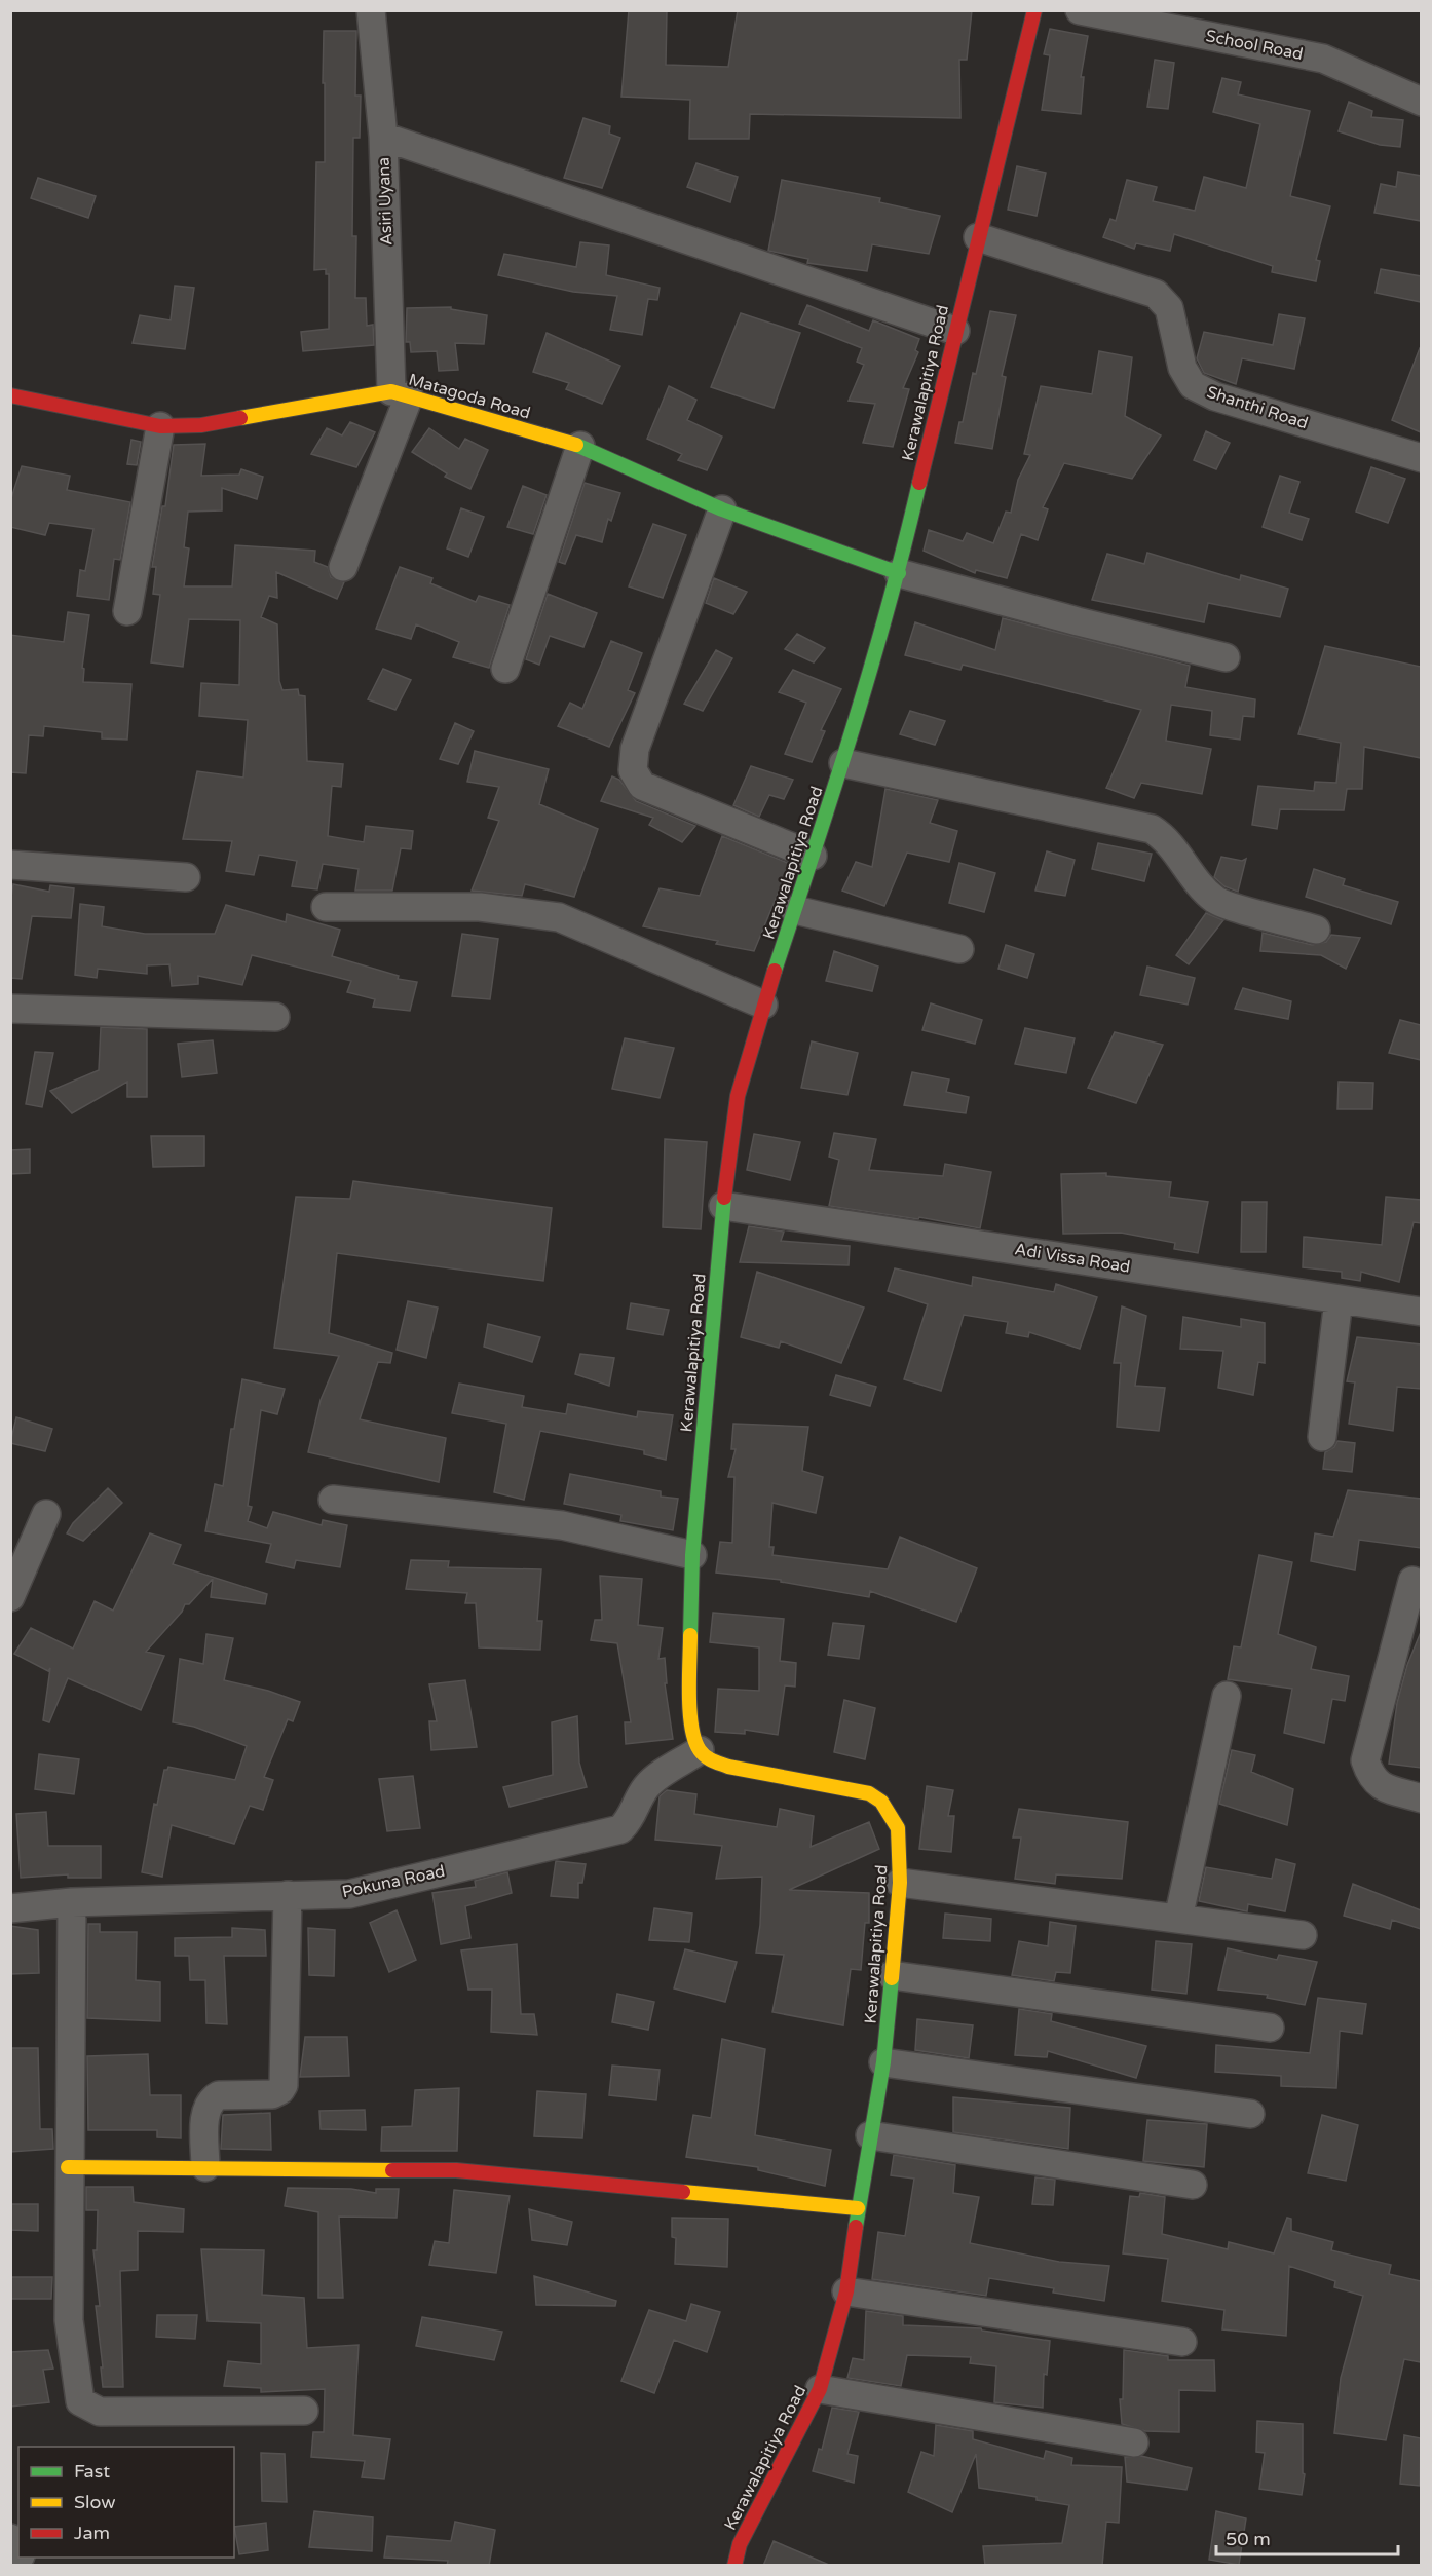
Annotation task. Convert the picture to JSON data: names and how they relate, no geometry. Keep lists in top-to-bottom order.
{
  "streets": {
    "street": [
      "School Road",
      "Asiri Uyana",
      "Kerawalapitiya Road",
      "Matagoda Road",
      "Shanthi Road",
      "Adi Vissa Road",
      "Pokuna Road"
    ]
  },
  "crossings": [
    ["Asiri Uyana", "Matagoda Road"],
    ["Kerawalapitiya Road", "Matagoda Road"],
    ["Kerawalapitiya Road", "Shanthi Road"],
    ["Kerawalapitiya Road", "Adi Vissa Road"],
    ["Kerawalapitiya Road", "Pokuna Road"]
  ],
  "legend": ["Fast", "Slow", "Jam"],
  "scale_bar": "50 m"
}
